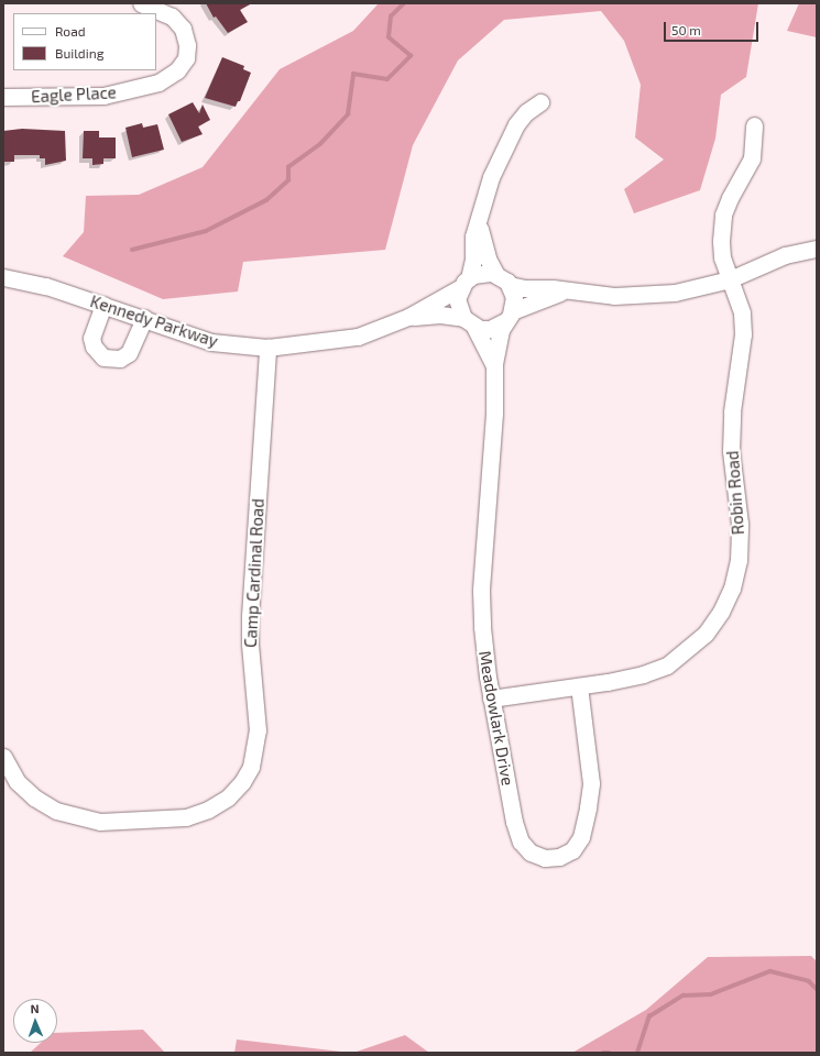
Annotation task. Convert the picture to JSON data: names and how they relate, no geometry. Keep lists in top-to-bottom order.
{
  "streets": {
    "street": [
      "Eagle Place",
      "Kennedy Parkway",
      "Robin Road",
      "Camp Cardinal Road",
      "Meadowlark Drive"
    ]
  },
  "crossings": [
    ["Kennedy Parkway", "Camp Cardinal Road"],
    ["Kennedy Parkway", "Meadowlark Drive"],
    ["Robin Road", "Meadowlark Drive"]
  ],
  "legend": ["Road", "Building"],
  "scale_bar": "50 m",
  "north": "top"
}
